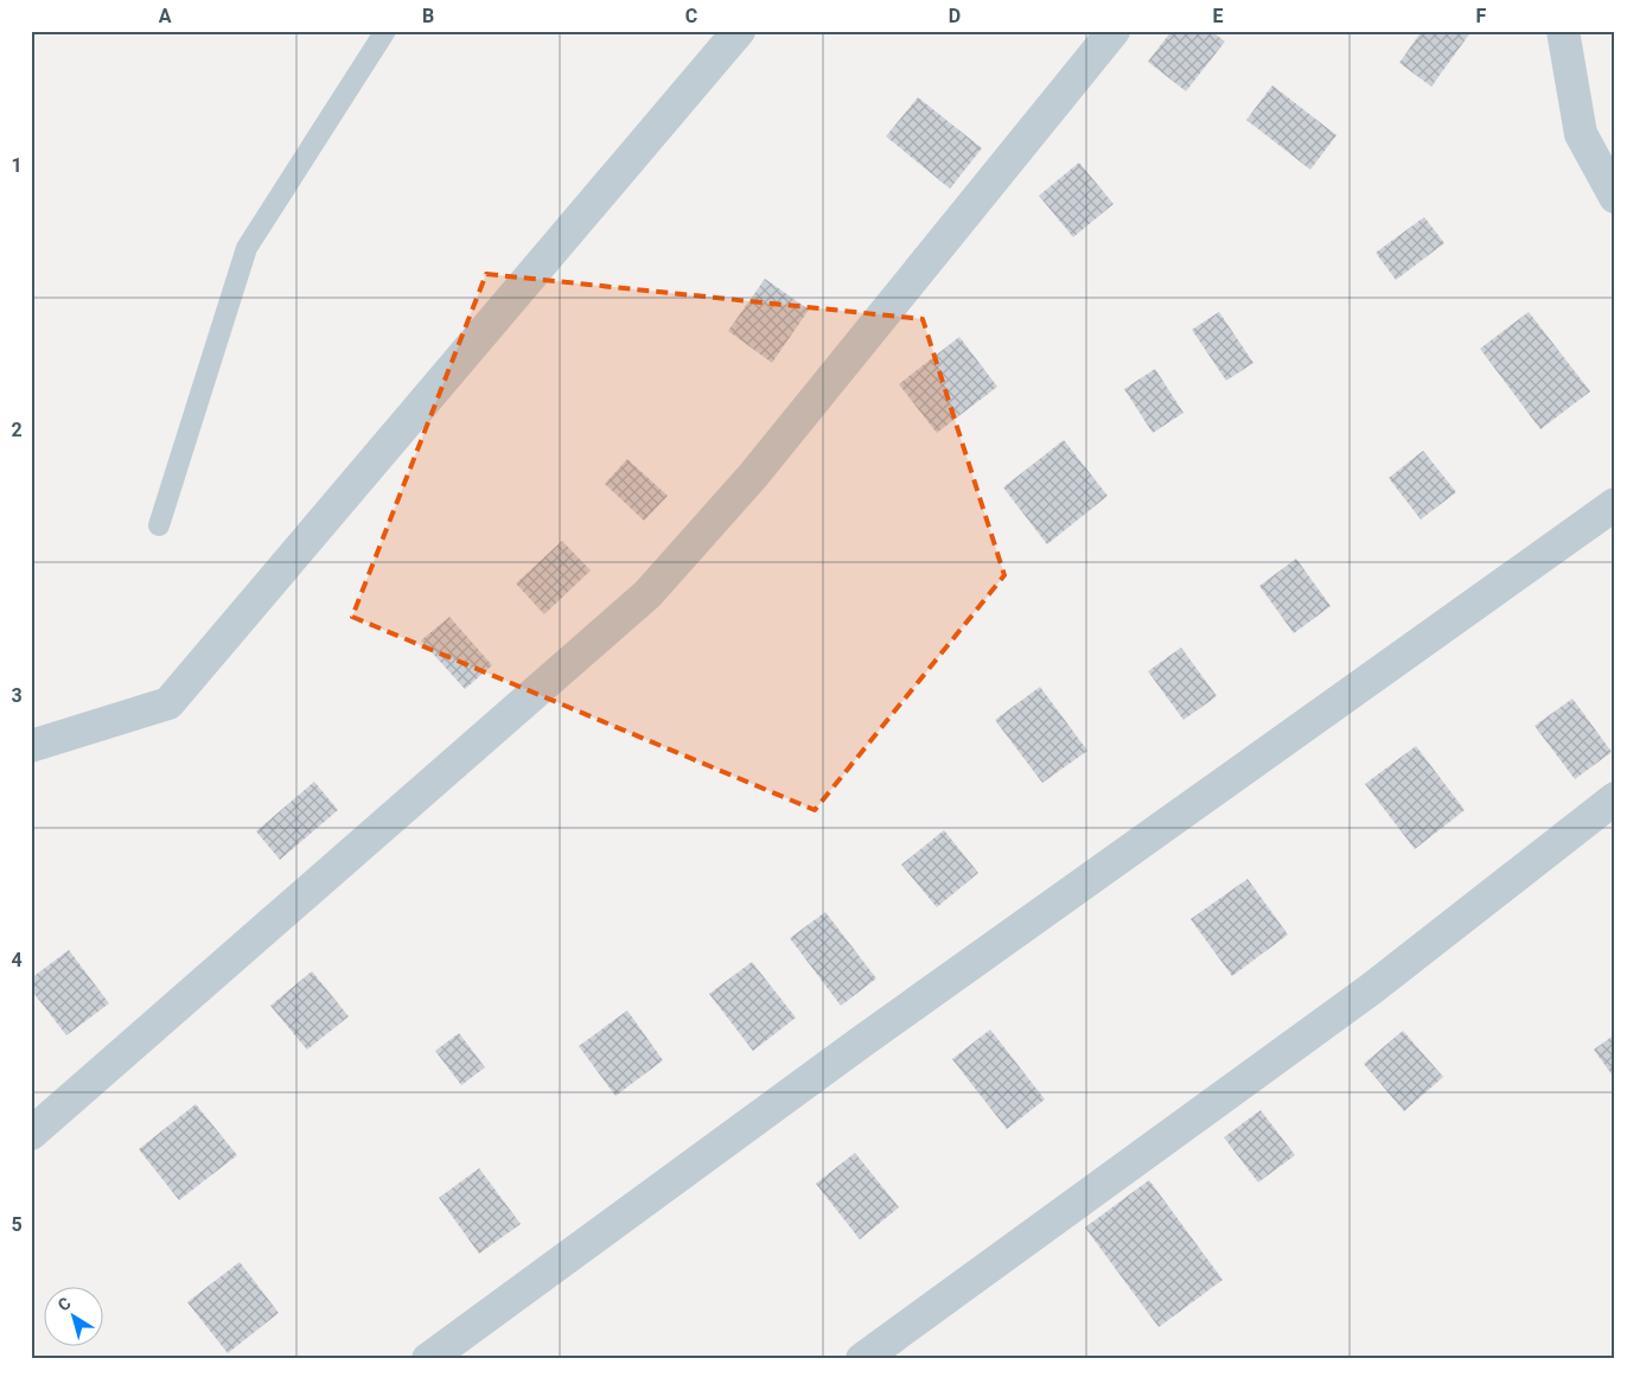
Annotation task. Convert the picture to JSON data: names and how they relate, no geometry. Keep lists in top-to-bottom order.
{
  "north": "top left",
  "grid": {
    "columns": [
      "A",
      "B",
      "C",
      "D",
      "E",
      "F"
    ],
    "rows": [
      "1",
      "2",
      "3",
      "4",
      "5"
    ]
  }
}
